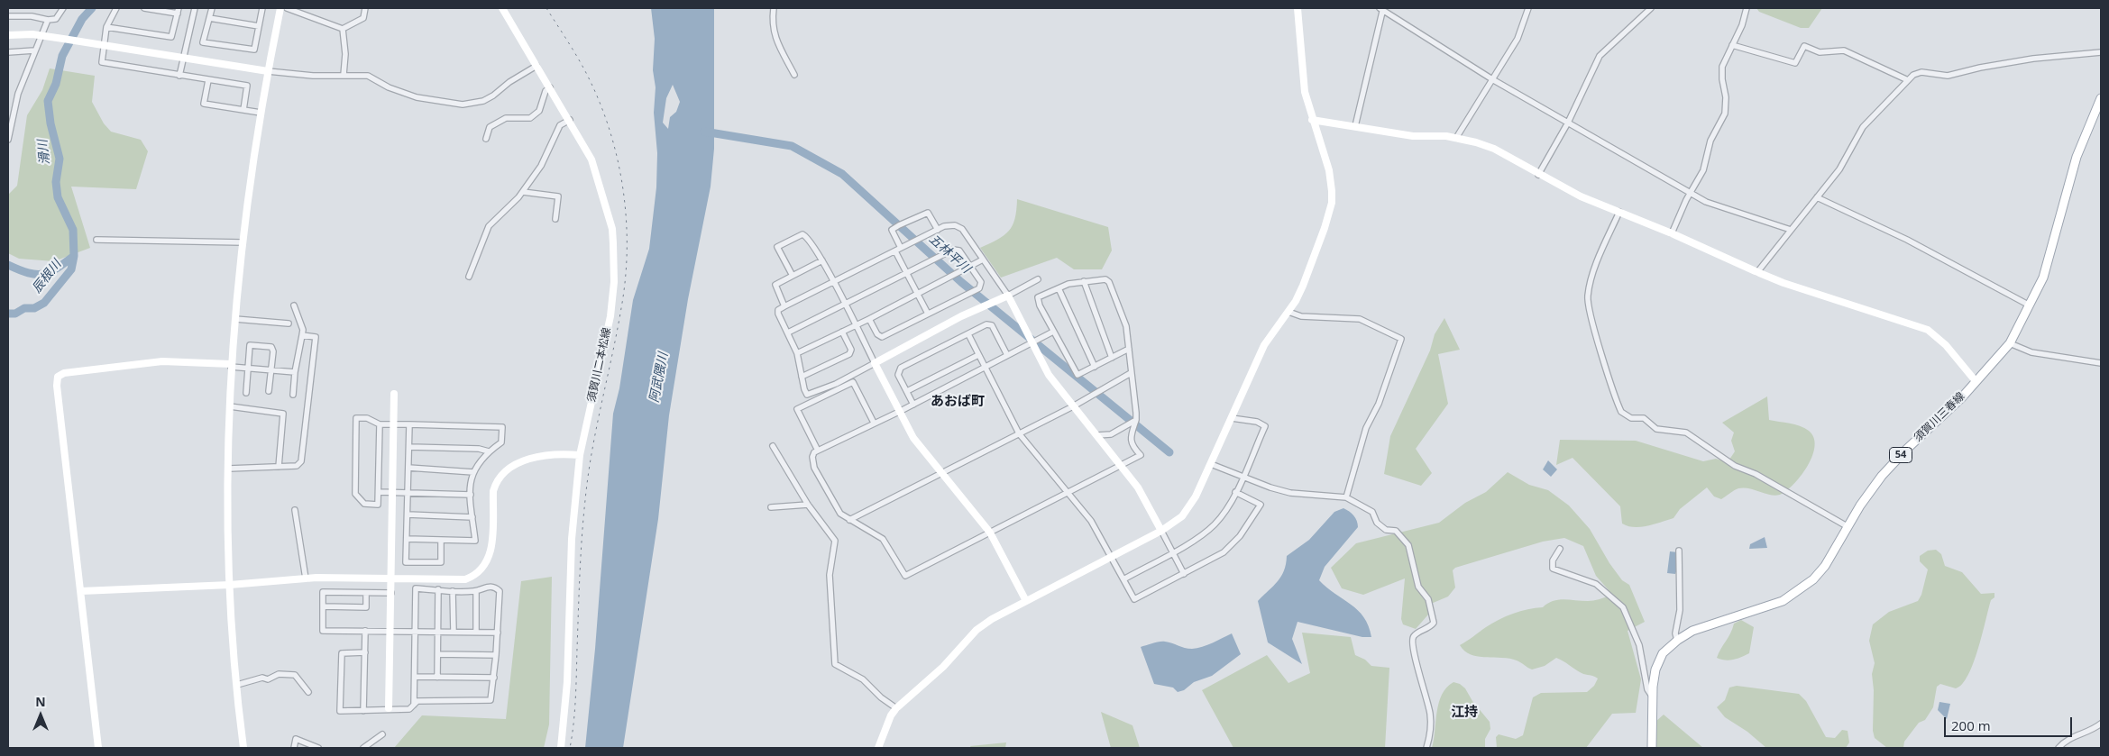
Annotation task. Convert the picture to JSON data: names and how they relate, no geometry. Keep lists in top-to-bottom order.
{
  "streets": {
    "main road": ["須賀川三春線", "54"],
    "street": ["須賀川二本松線"]
  },
  "districts": ["あおば町", "江持"],
  "water": [
    "滑川",
    "五林平川",
    "辰根川",
    "阿武隈川"
  ],
  "scale_bar": "200 m",
  "north": "top"
}
